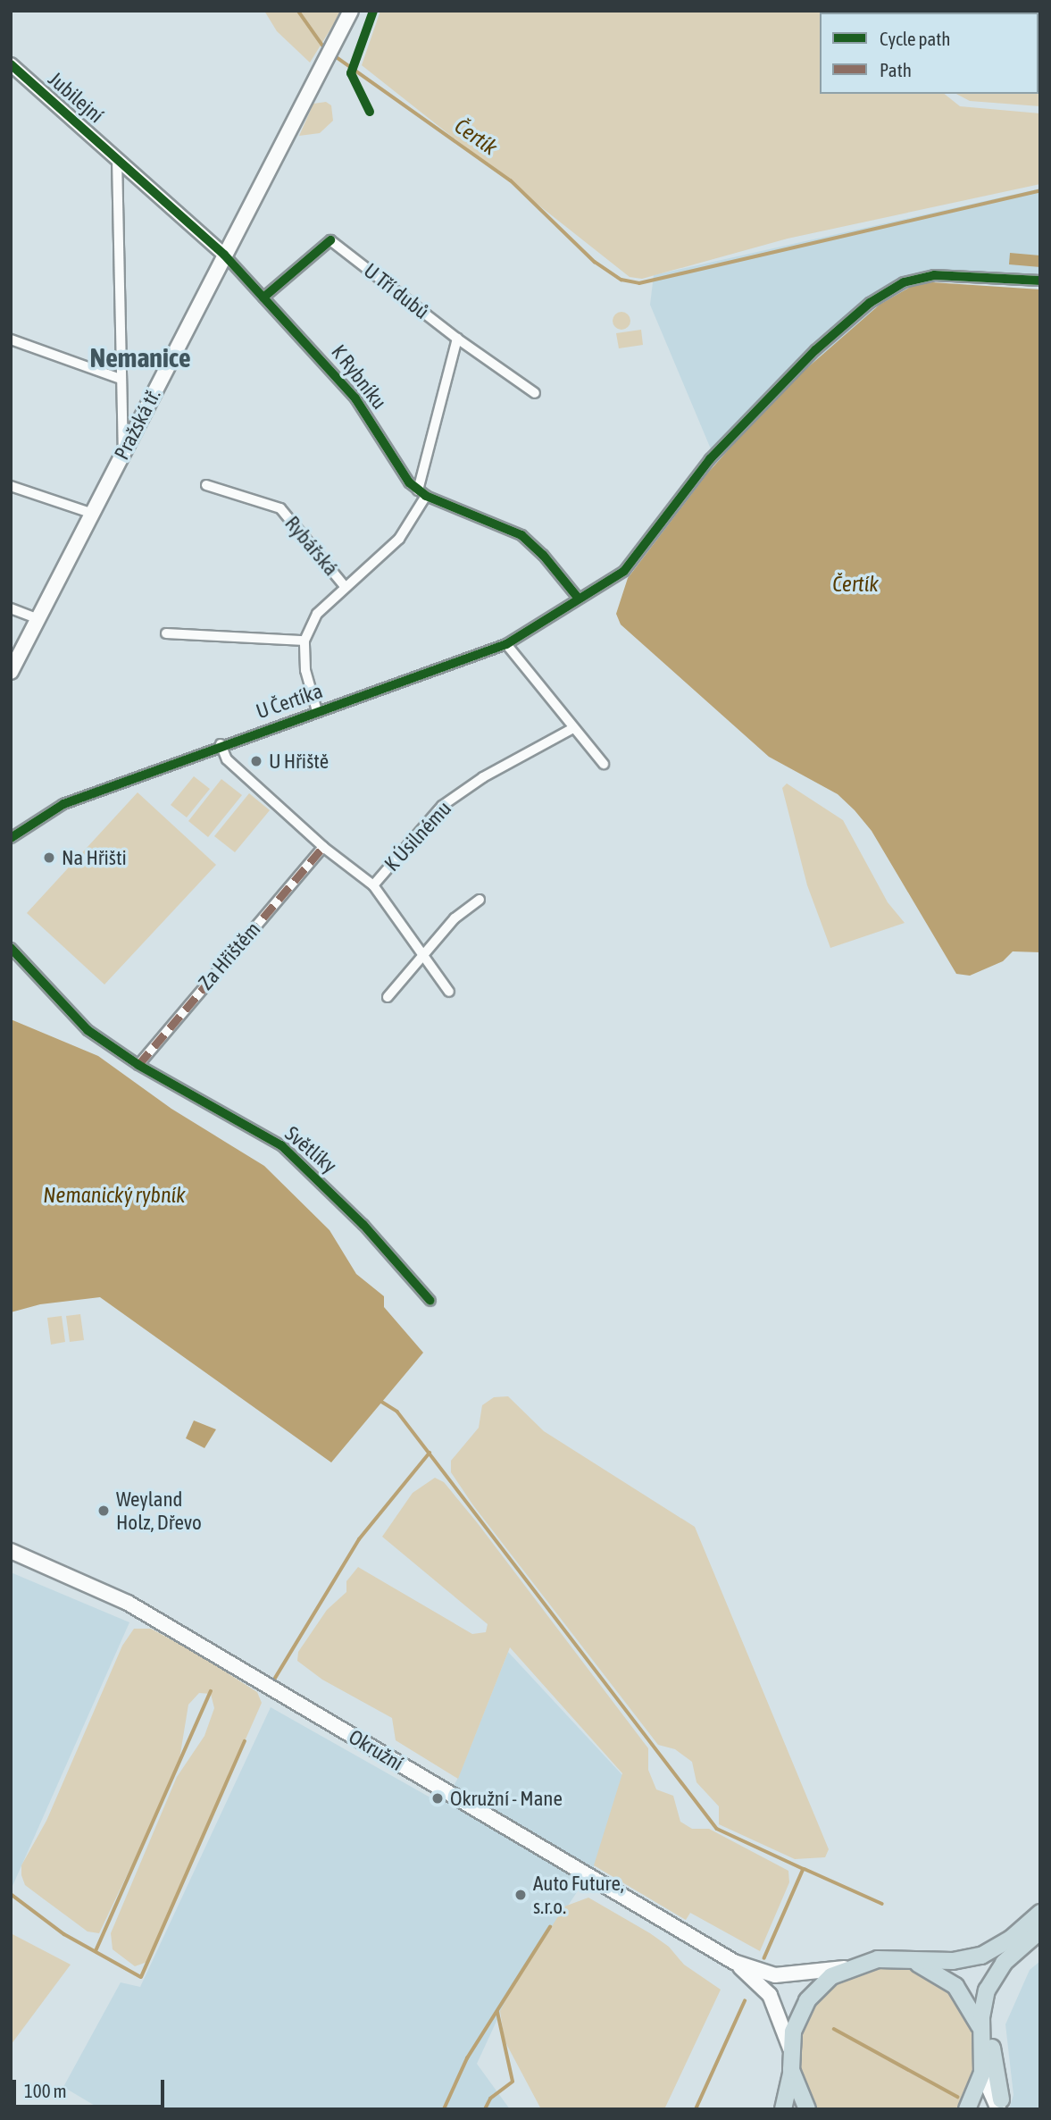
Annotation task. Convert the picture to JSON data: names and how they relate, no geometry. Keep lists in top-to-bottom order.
{
  "streets": {
    "main road": ["Pražská tř.", "Okružní"],
    "street": [
      "Jubilejní",
      "U Tří dubů",
      "K Rybníku",
      "Rybářská",
      "U Čertíka",
      "K Úsilnému",
      "Za Hřištěm",
      "Světlíky"
    ]
  },
  "crossings": [
    ["Jubilejní", "K Rybníku"],
    ["U Tří dubů", "K Rybníku"],
    ["U Tří dubů", "Rybářská"],
    ["K Rybníku", "Pražská tř."],
    ["K Rybníku", "Rybářská"],
    ["K Rybníku", "U Čertíka"],
    ["Rybářská", "U Čertíka"],
    ["Za Hřištěm", "Světlíky"]
  ],
  "districts": ["Nemanice"],
  "water": ["Čertík", "Nemanický rybník"],
  "places": [
    "U Hřiště",
    "Na Hřišti",
    "Weyland Holz, Dřevo",
    "Okružní - Mane",
    "Auto Future, s.r.o."
  ],
  "legend": ["Cycle path", "Path"],
  "scale_bar": "100 m"
}
